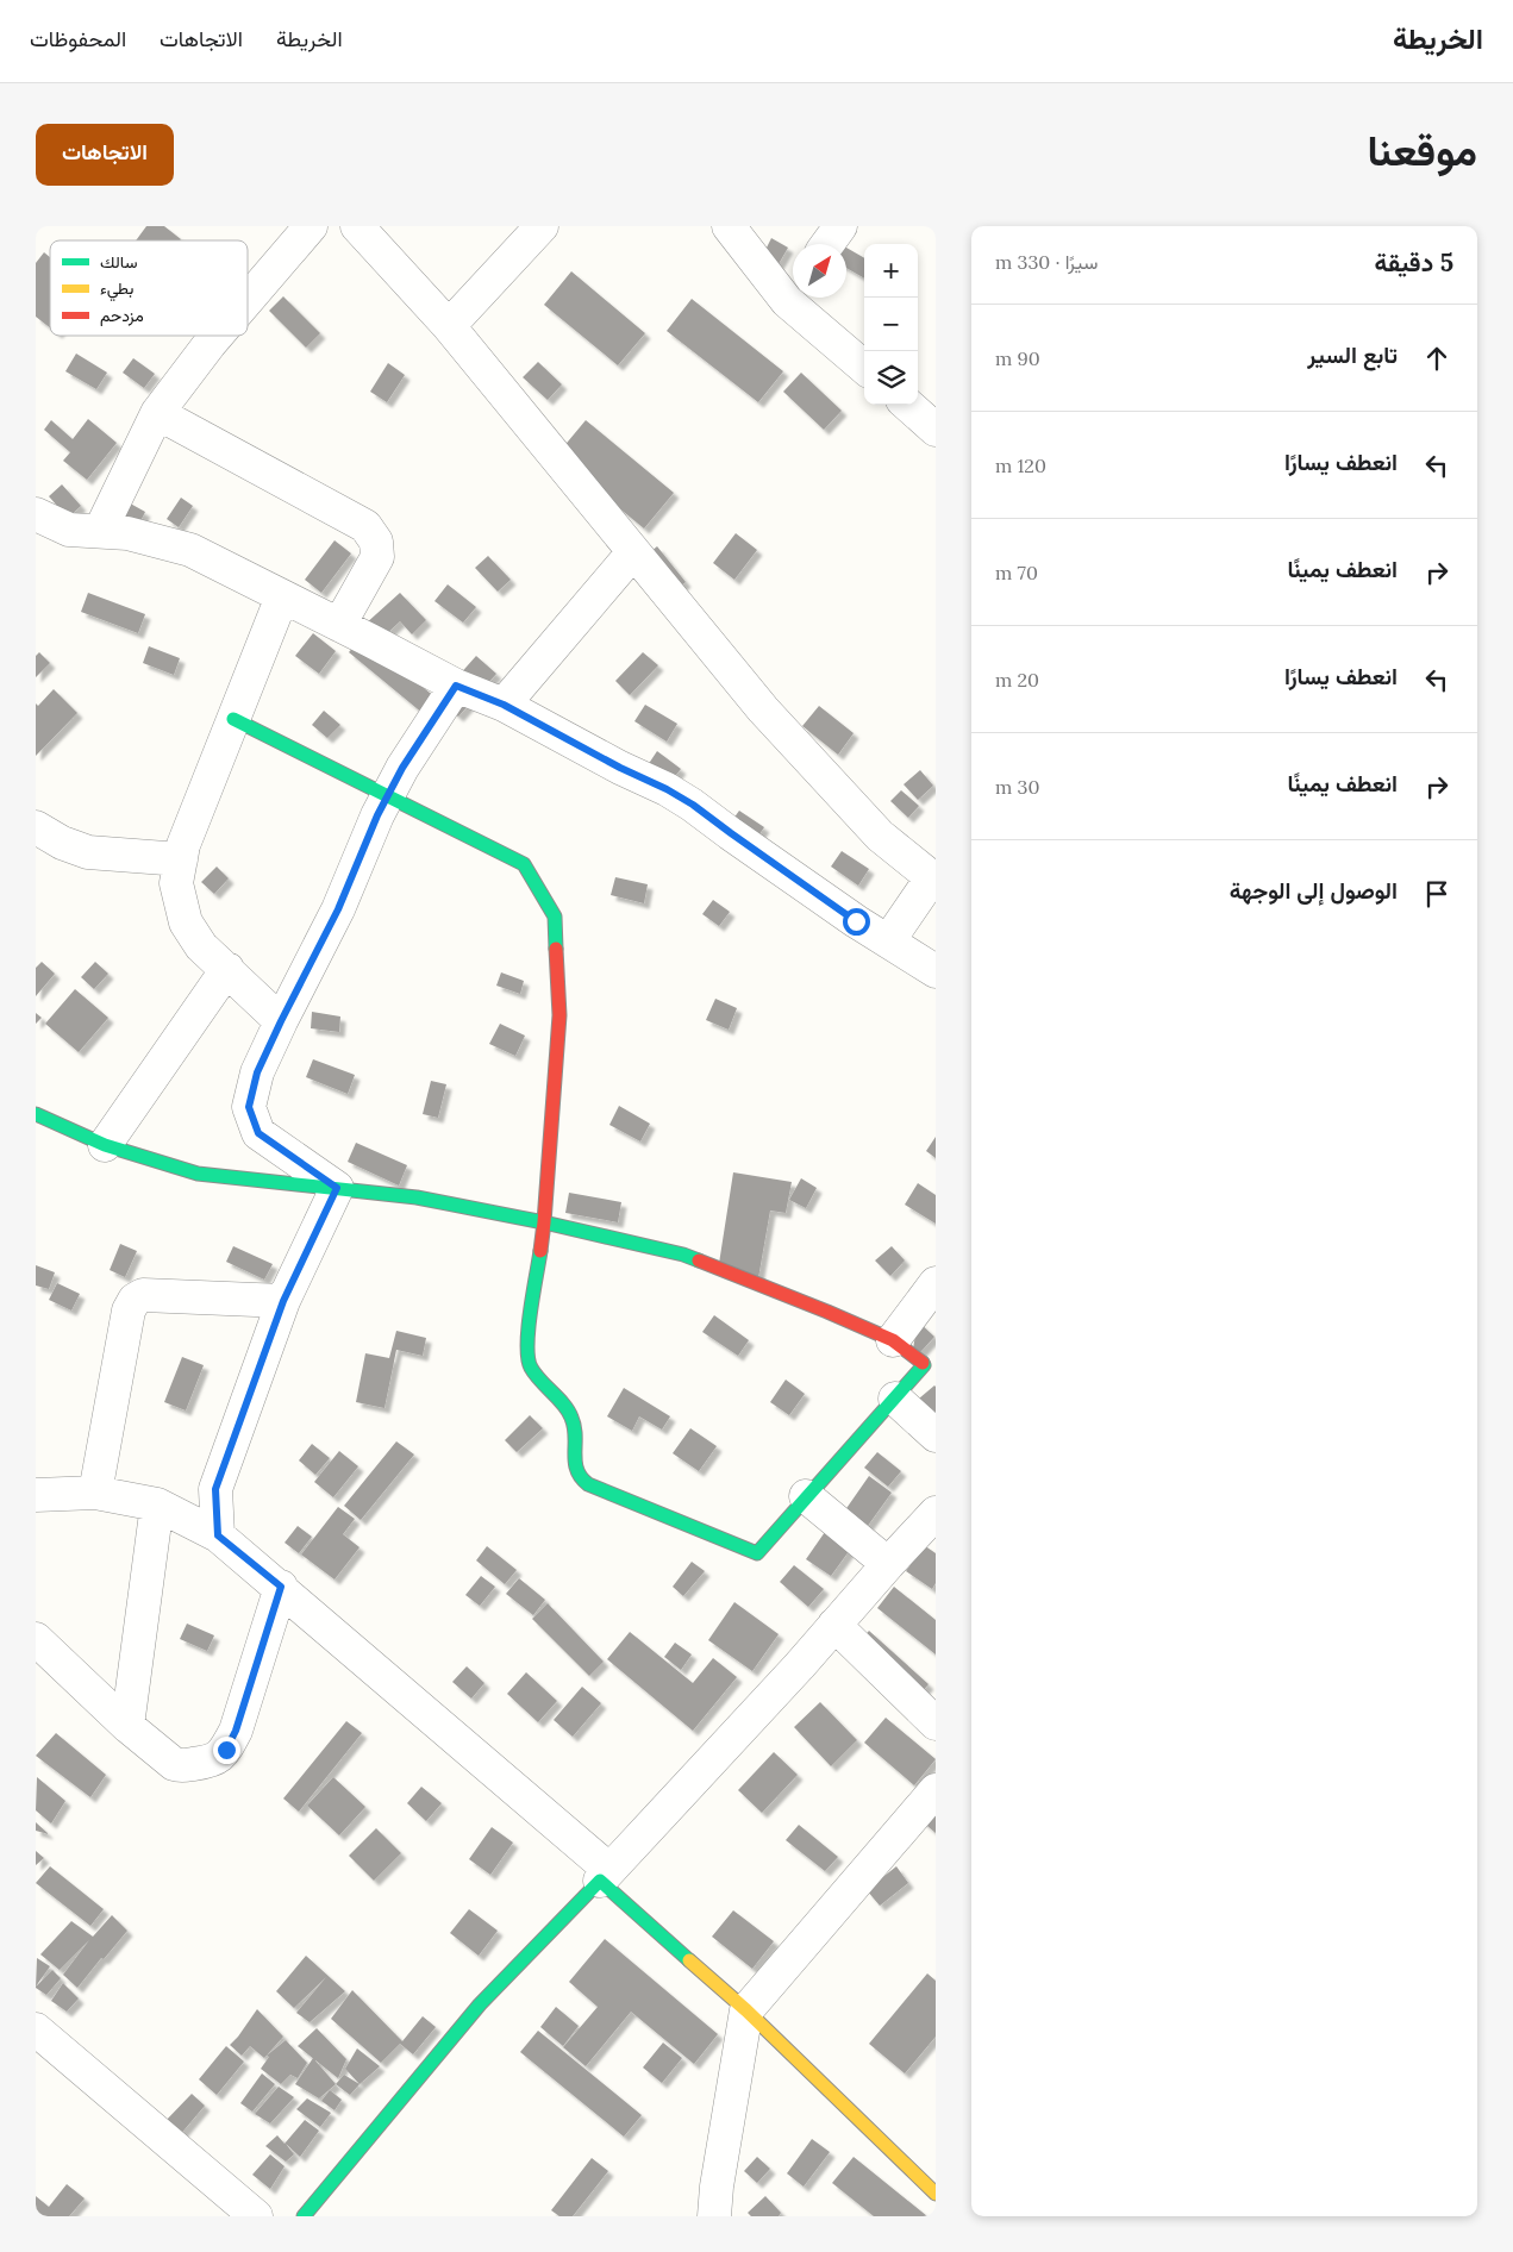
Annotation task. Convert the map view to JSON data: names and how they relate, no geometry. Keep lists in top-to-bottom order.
{
  "legend": ["سالك", "بطيء", "مزدحم"],
  "north": "top right",
  "page": {
    "header": "الخريطة",
    "nav": ["الخريطة", "الاتجاهات", "المحفوظات"],
    "title": "موقعنا",
    "buttons": "الاتجاهات",
    "heading": ["5 دقيقة", "سيرًا · 330 m"],
    "map_buttons": ["+", "−"],
    "list": [
      ["تابع السير", "90 m"],
      ["انعطف يسارًا", "120 m"],
      ["انعطف يمينًا", "70 m"],
      ["انعطف يسارًا", "20 m"],
      ["انعطف يمينًا", "30 m"],
      "الوصول إلى الوجهة"
    ]
  }
}
